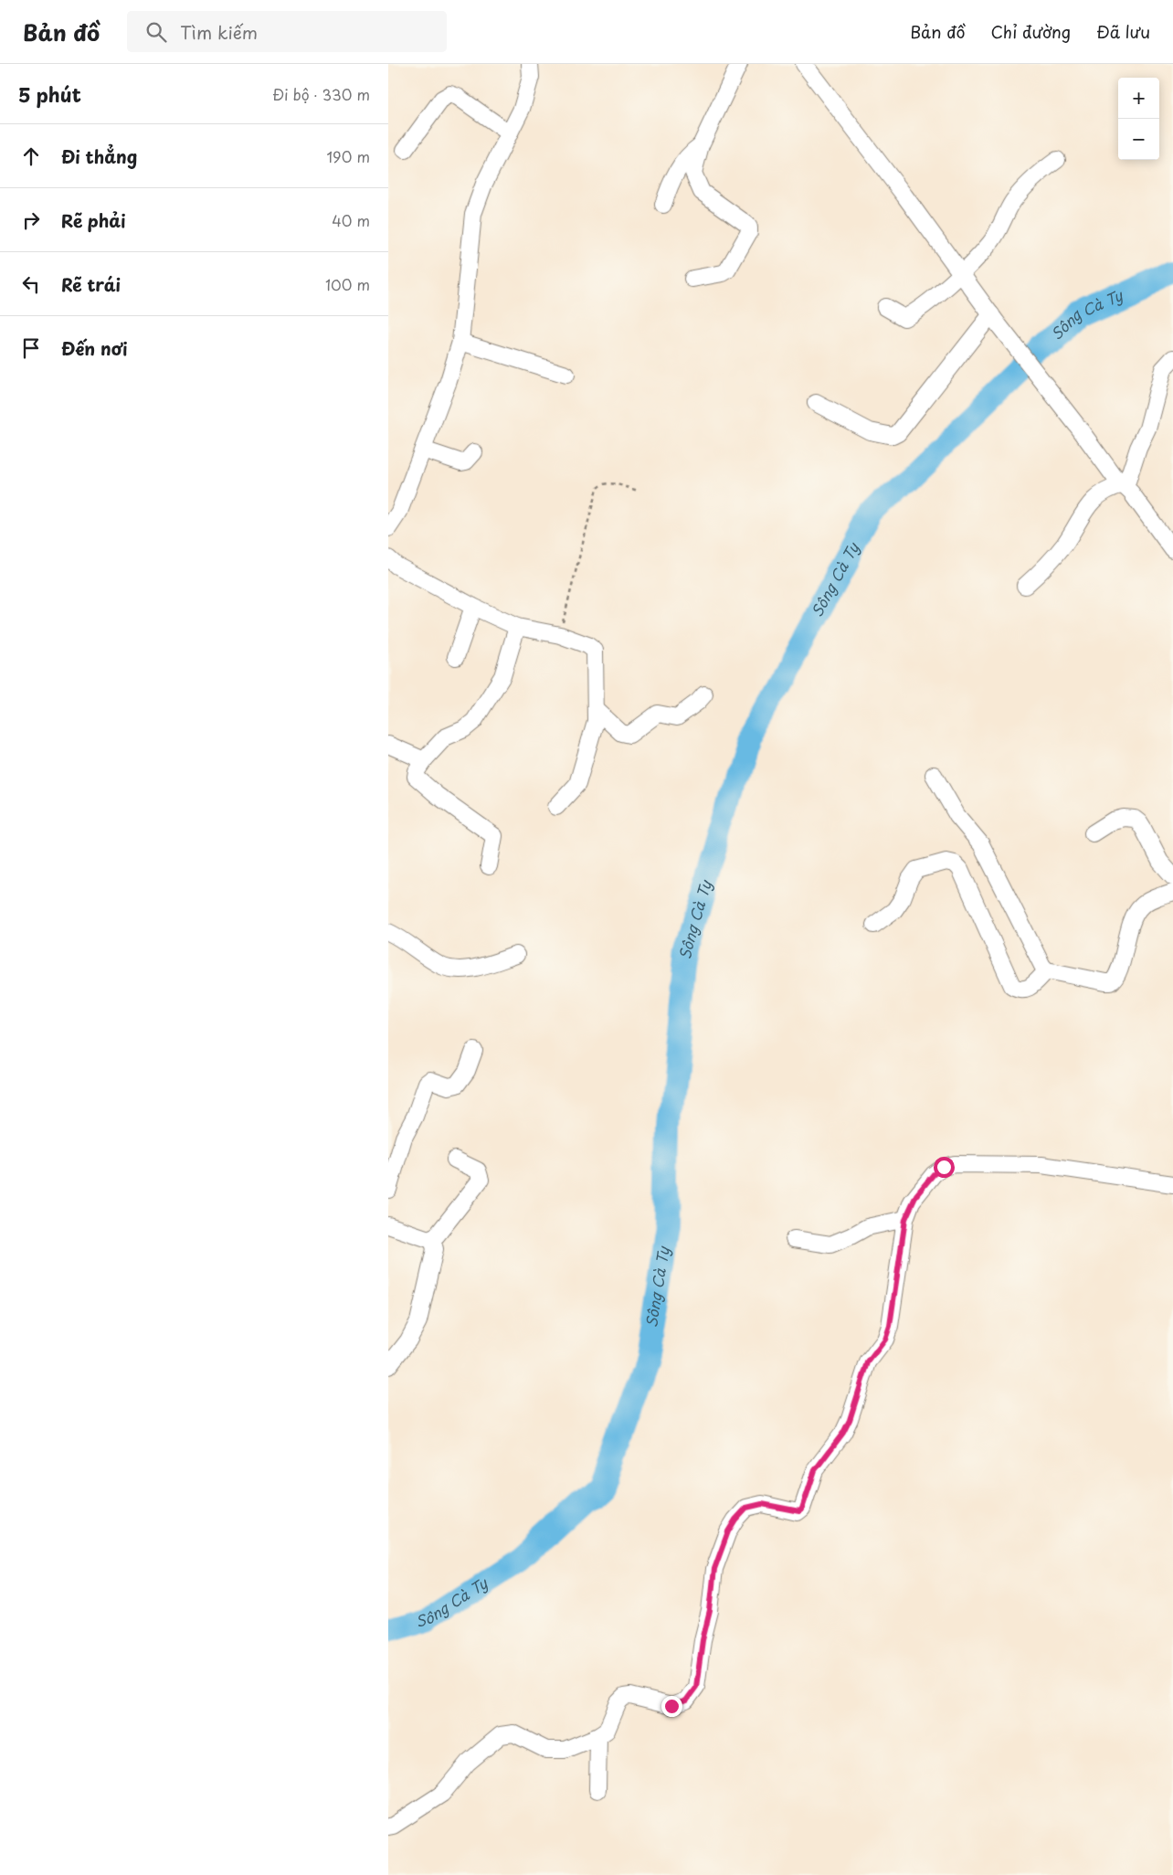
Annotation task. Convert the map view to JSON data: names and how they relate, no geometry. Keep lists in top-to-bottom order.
{
  "water": ["Sông Cà Ty"],
  "page": {
    "header": "Bản đồ",
    "search": "Tìm kiếm",
    "nav": ["Bản đồ", "Chỉ đường", "Đã lưu"],
    "heading": ["5 phút", "Đi bộ · 330 m"],
    "map_buttons": ["+", "−"],
    "list": [
      ["Đi thẳng", "190 m"],
      ["Rẽ phải", "40 m"],
      ["Rẽ trái", "100 m"],
      "Đến nơi"
    ]
  }
}
